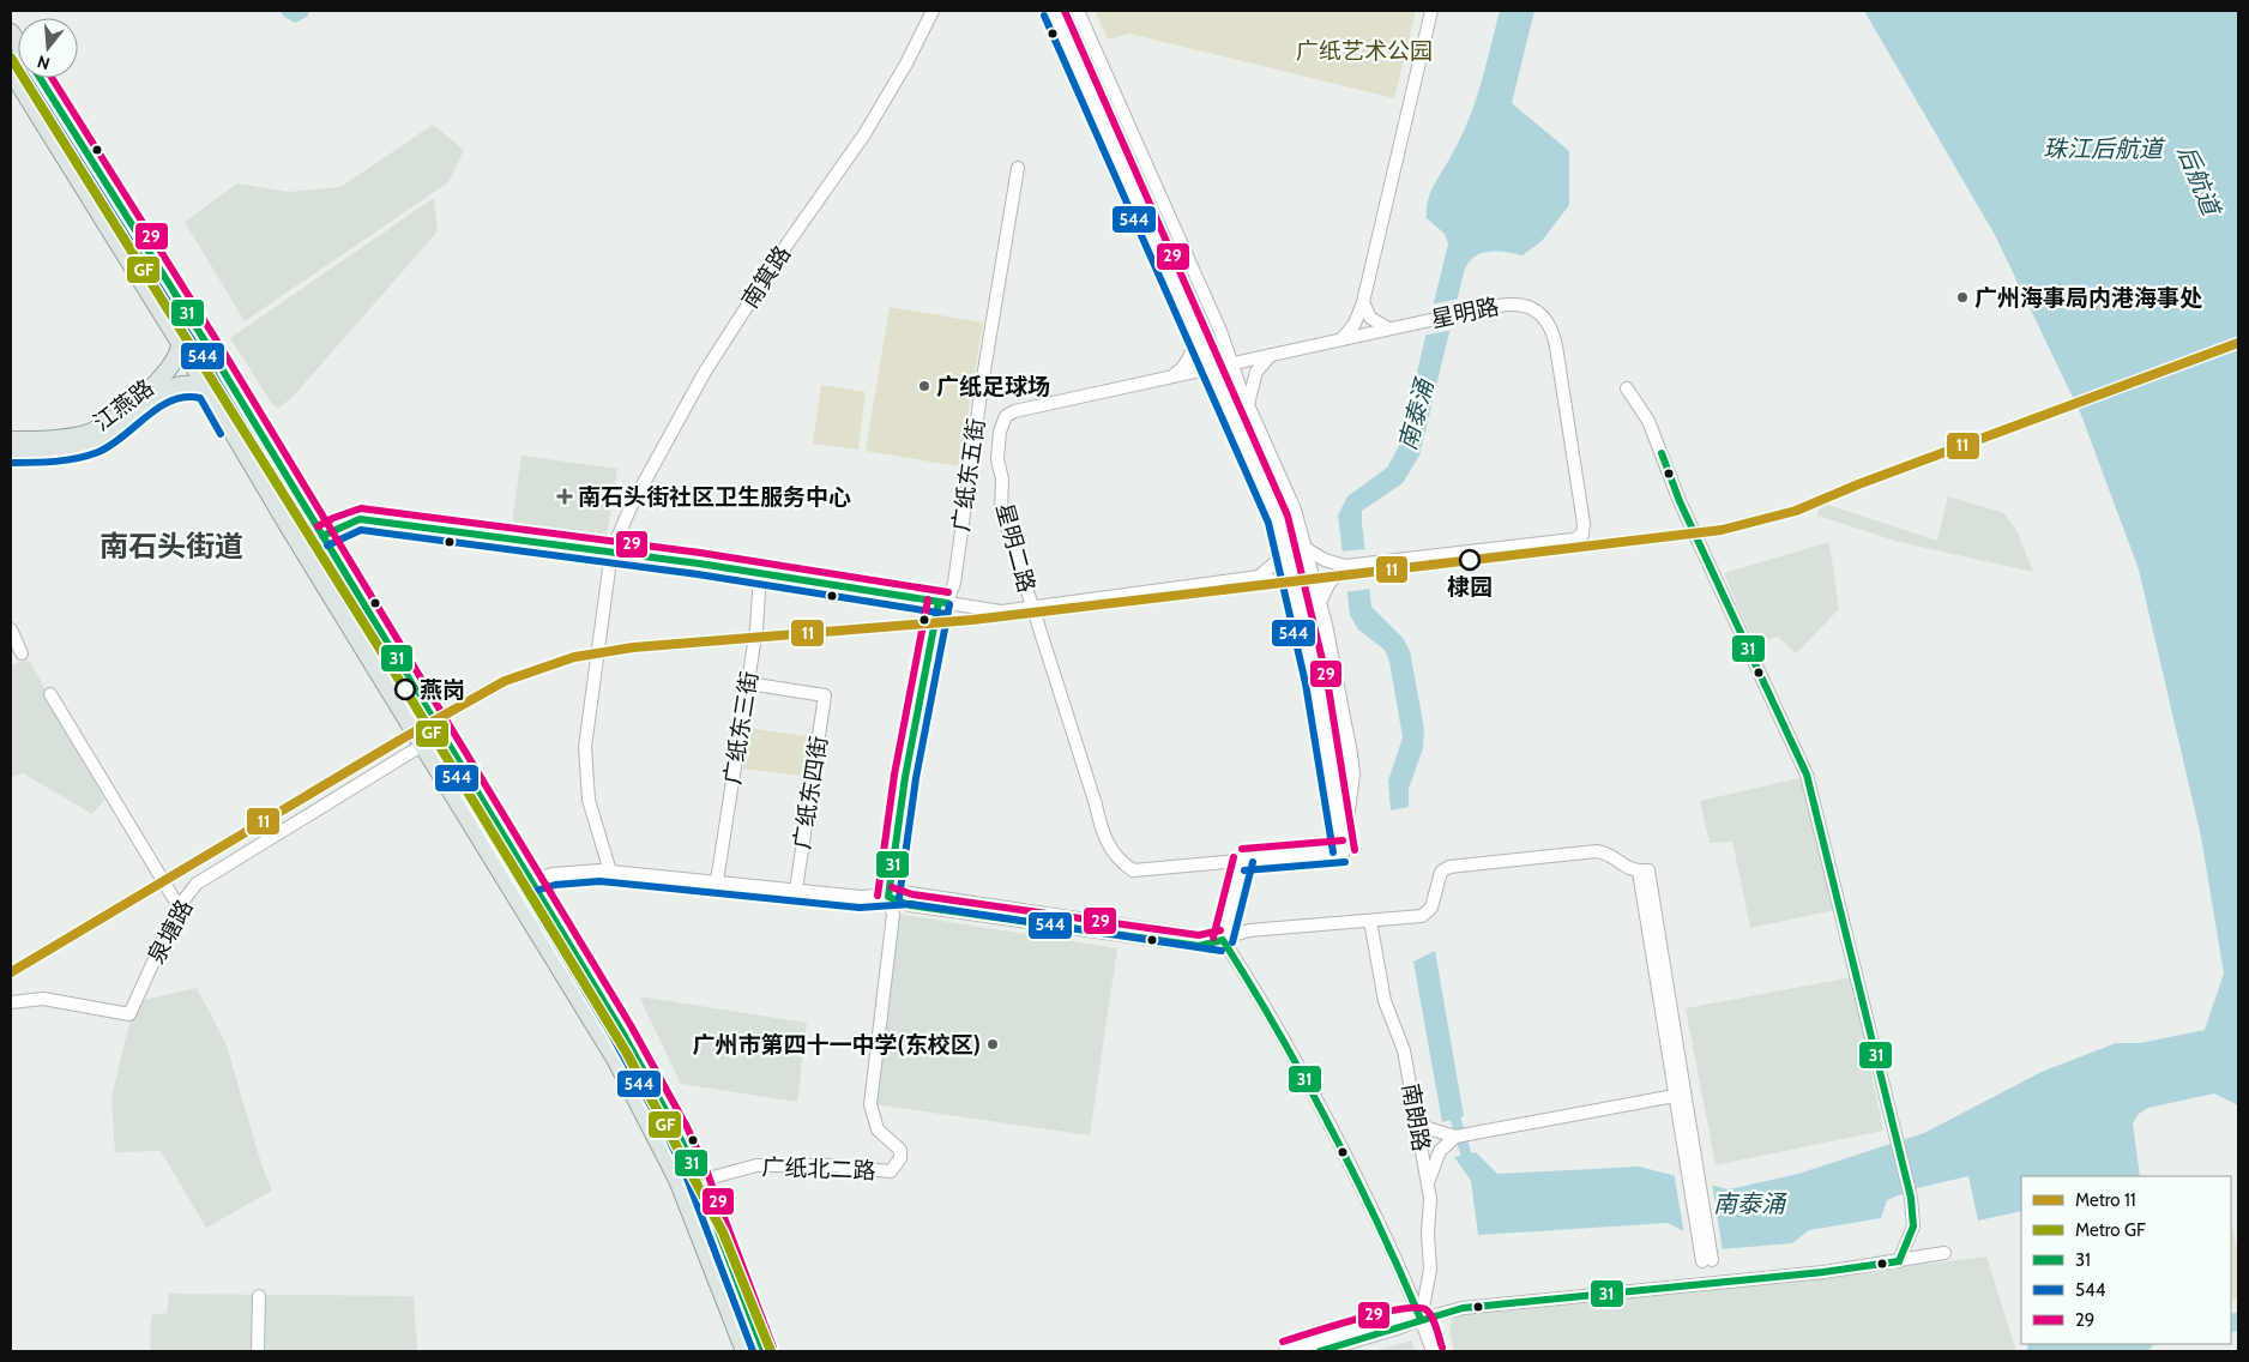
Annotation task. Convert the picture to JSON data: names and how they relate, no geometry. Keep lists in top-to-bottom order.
{
  "streets": {
    "main road": ["江燕路"],
    "street": [
      "南箕路",
      "星明路",
      "广纸东五街",
      "星明二路",
      "广纸东三街",
      "广纸东四街",
      "泉塘路",
      "南朗路",
      "广纸北二路"
    ]
  },
  "crossings": [
    ["星明路", "星明二路"],
    ["广纸东五街", "广纸北二路"],
    ["广纸东三街", "广纸东四街"]
  ],
  "districts": ["南石头街道"],
  "water": ["珠江后航道", "后航道", "南泰涌"],
  "parks": ["广纸艺术公园"],
  "places": {
    "other": [
      "广州海事局内港海事处",
      "广纸足球场",
      "棣园",
      "燕岗",
      "广州市第四十一中学(东校区)"
    ],
    "health": ["南石头街社区卫生服务中心"]
  },
  "lines": [
    "transit line 29",
    "transit line 544",
    "metro line GF",
    "transit line 31",
    "metro line 11"
  ],
  "legend": [
    "Metro 11",
    "Metro GF",
    "31",
    "544",
    "29"
  ],
  "north": "bottom"
}
